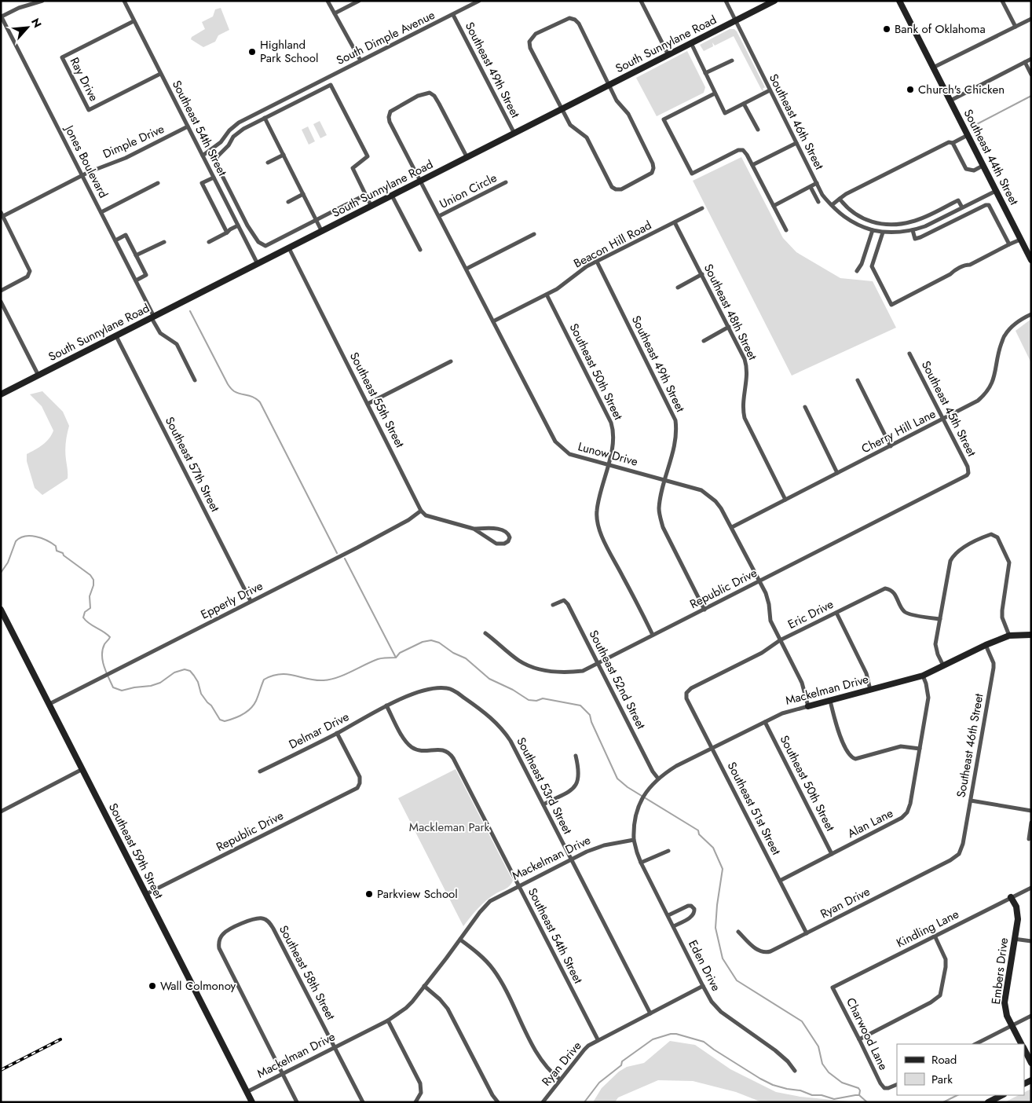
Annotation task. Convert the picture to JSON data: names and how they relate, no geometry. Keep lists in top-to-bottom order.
{
  "streets": {
    "main road": [
      "South Sunnylane Road",
      "Southeast 44th Street",
      "Mackelman Drive",
      "Southeast 59th Street",
      "Embers Drive"
    ],
    "street": [
      "South Dimple Avenue",
      "Southeast 49th Street",
      "Ray Drive",
      "Southeast 46th Street",
      "Southeast 54th Street",
      "Dimple Drive",
      "Jones Boulevard",
      "Union Circle",
      "Beacon Hill Road",
      "Southeast 48th Street",
      "Southeast 50th Street",
      "Southeast 55th Street",
      "Southeast 45th Street",
      "Cherry Hill Lane",
      "Lunow Drive",
      "Southeast 57th Street",
      "Republic Drive",
      "Epperly Drive",
      "Eric Drive",
      "Southeast 52nd Street",
      "Delmar Drive",
      "Southeast 53rd Street",
      "Southeast 51st Street",
      "Alan Lane",
      "Ryan Drive",
      "Kindling Lane",
      "Eden Drive",
      "Southeast 58th Street",
      "Charwood Lane"
    ]
  },
  "crossings": [
    ["South Dimple Avenue", "Southeast 49th Street"],
    ["South Dimple Avenue", "Southeast 54th Street"],
    ["South Sunnylane Road", "Southeast 49th Street"],
    ["South Sunnylane Road", "Southeast 46th Street"],
    ["South Sunnylane Road", "Southeast 54th Street"],
    ["South Sunnylane Road", "Jones Boulevard"],
    ["South Sunnylane Road", "Southeast 55th Street"],
    ["South Sunnylane Road", "Lunow Drive"],
    ["South Sunnylane Road", "Southeast 57th Street"],
    ["Southeast 49th Street", "Beacon Hill Road"],
    ["Southeast 49th Street", "Lunow Drive"],
    ["Southeast 49th Street", "Republic Drive"],
    ["Ray Drive", "Southeast 54th Street"],
    ["Southeast 46th Street", "Southeast 44th Street"],
    ["Southeast 46th Street", "Mackelman Drive"],
    ["Southeast 46th Street", "Ryan Drive"],
    ["Southeast 54th Street", "Dimple Drive"],
    ["Southeast 54th Street", "Mackelman Drive"],
    ["Southeast 54th Street", "Delmar Drive"],
    ["Southeast 54th Street", "Southeast 53rd Street"],
    ["Southeast 54th Street", "Ryan Drive"],
    ["Dimple Drive", "Jones Boulevard"],
    ["Union Circle", "Lunow Drive"],
    ["Beacon Hill Road", "Southeast 48th Street"],
    ["Beacon Hill Road", "Southeast 50th Street"],
    ["Beacon Hill Road", "Lunow Drive"],
    ["Southeast 48th Street", "Cherry Hill Lane"],
    ["Southeast 50th Street", "Lunow Drive"],
    ["Southeast 50th Street", "Republic Drive"],
    ["Southeast 50th Street", "Mackelman Drive"],
    ["Southeast 50th Street", "Alan Lane"],
    ["Southeast 55th Street", "Epperly Drive"],
    ["Southeast 45th Street", "Cherry Hill Lane"],
    ["Southeast 45th Street", "Republic Drive"],
    ["Cherry Hill Lane", "Lunow Drive"],
    ["Lunow Drive", "Republic Drive"],
    ["Lunow Drive", "Eric Drive"],
    ["Lunow Drive", "Mackelman Drive"],
    ["Southeast 57th Street", "Epperly Drive"],
    ["Republic Drive", "Southeast 52nd Street"],
    ["Republic Drive", "Delmar Drive"],
    ["Republic Drive", "Southeast 59th Street"],
    ["Epperly Drive", "Southeast 59th Street"],
    ["Eric Drive", "Southeast 51st Street"],
    ["Southeast 52nd Street", "Mackelman Drive"],
    ["Mackelman Drive", "Southeast 53rd Street"],
    ["Mackelman Drive", "Southeast 51st Street"],
    ["Mackelman Drive", "Southeast 59th Street"],
    ["Mackelman Drive", "Eden Drive"],
    ["Mackelman Drive", "Southeast 58th Street"],
    ["Delmar Drive", "Southeast 53rd Street"],
    ["Southeast 53rd Street", "Ryan Drive"],
    ["Southeast 51st Street", "Alan Lane"],
    ["Southeast 51st Street", "Ryan Drive"],
    ["Ryan Drive", "Eden Drive"],
    ["Kindling Lane", "Embers Drive"],
    ["Kindling Lane", "Charwood Lane"]
  ],
  "parks": ["Mackleman Park"],
  "places": [
    "Bank of Oklahoma",
    "Highland Park School",
    "Church's Chicken",
    "Parkview School",
    "Wall Colmonoy"
  ],
  "legend": ["Road", "Park"],
  "north": "top right"
}
